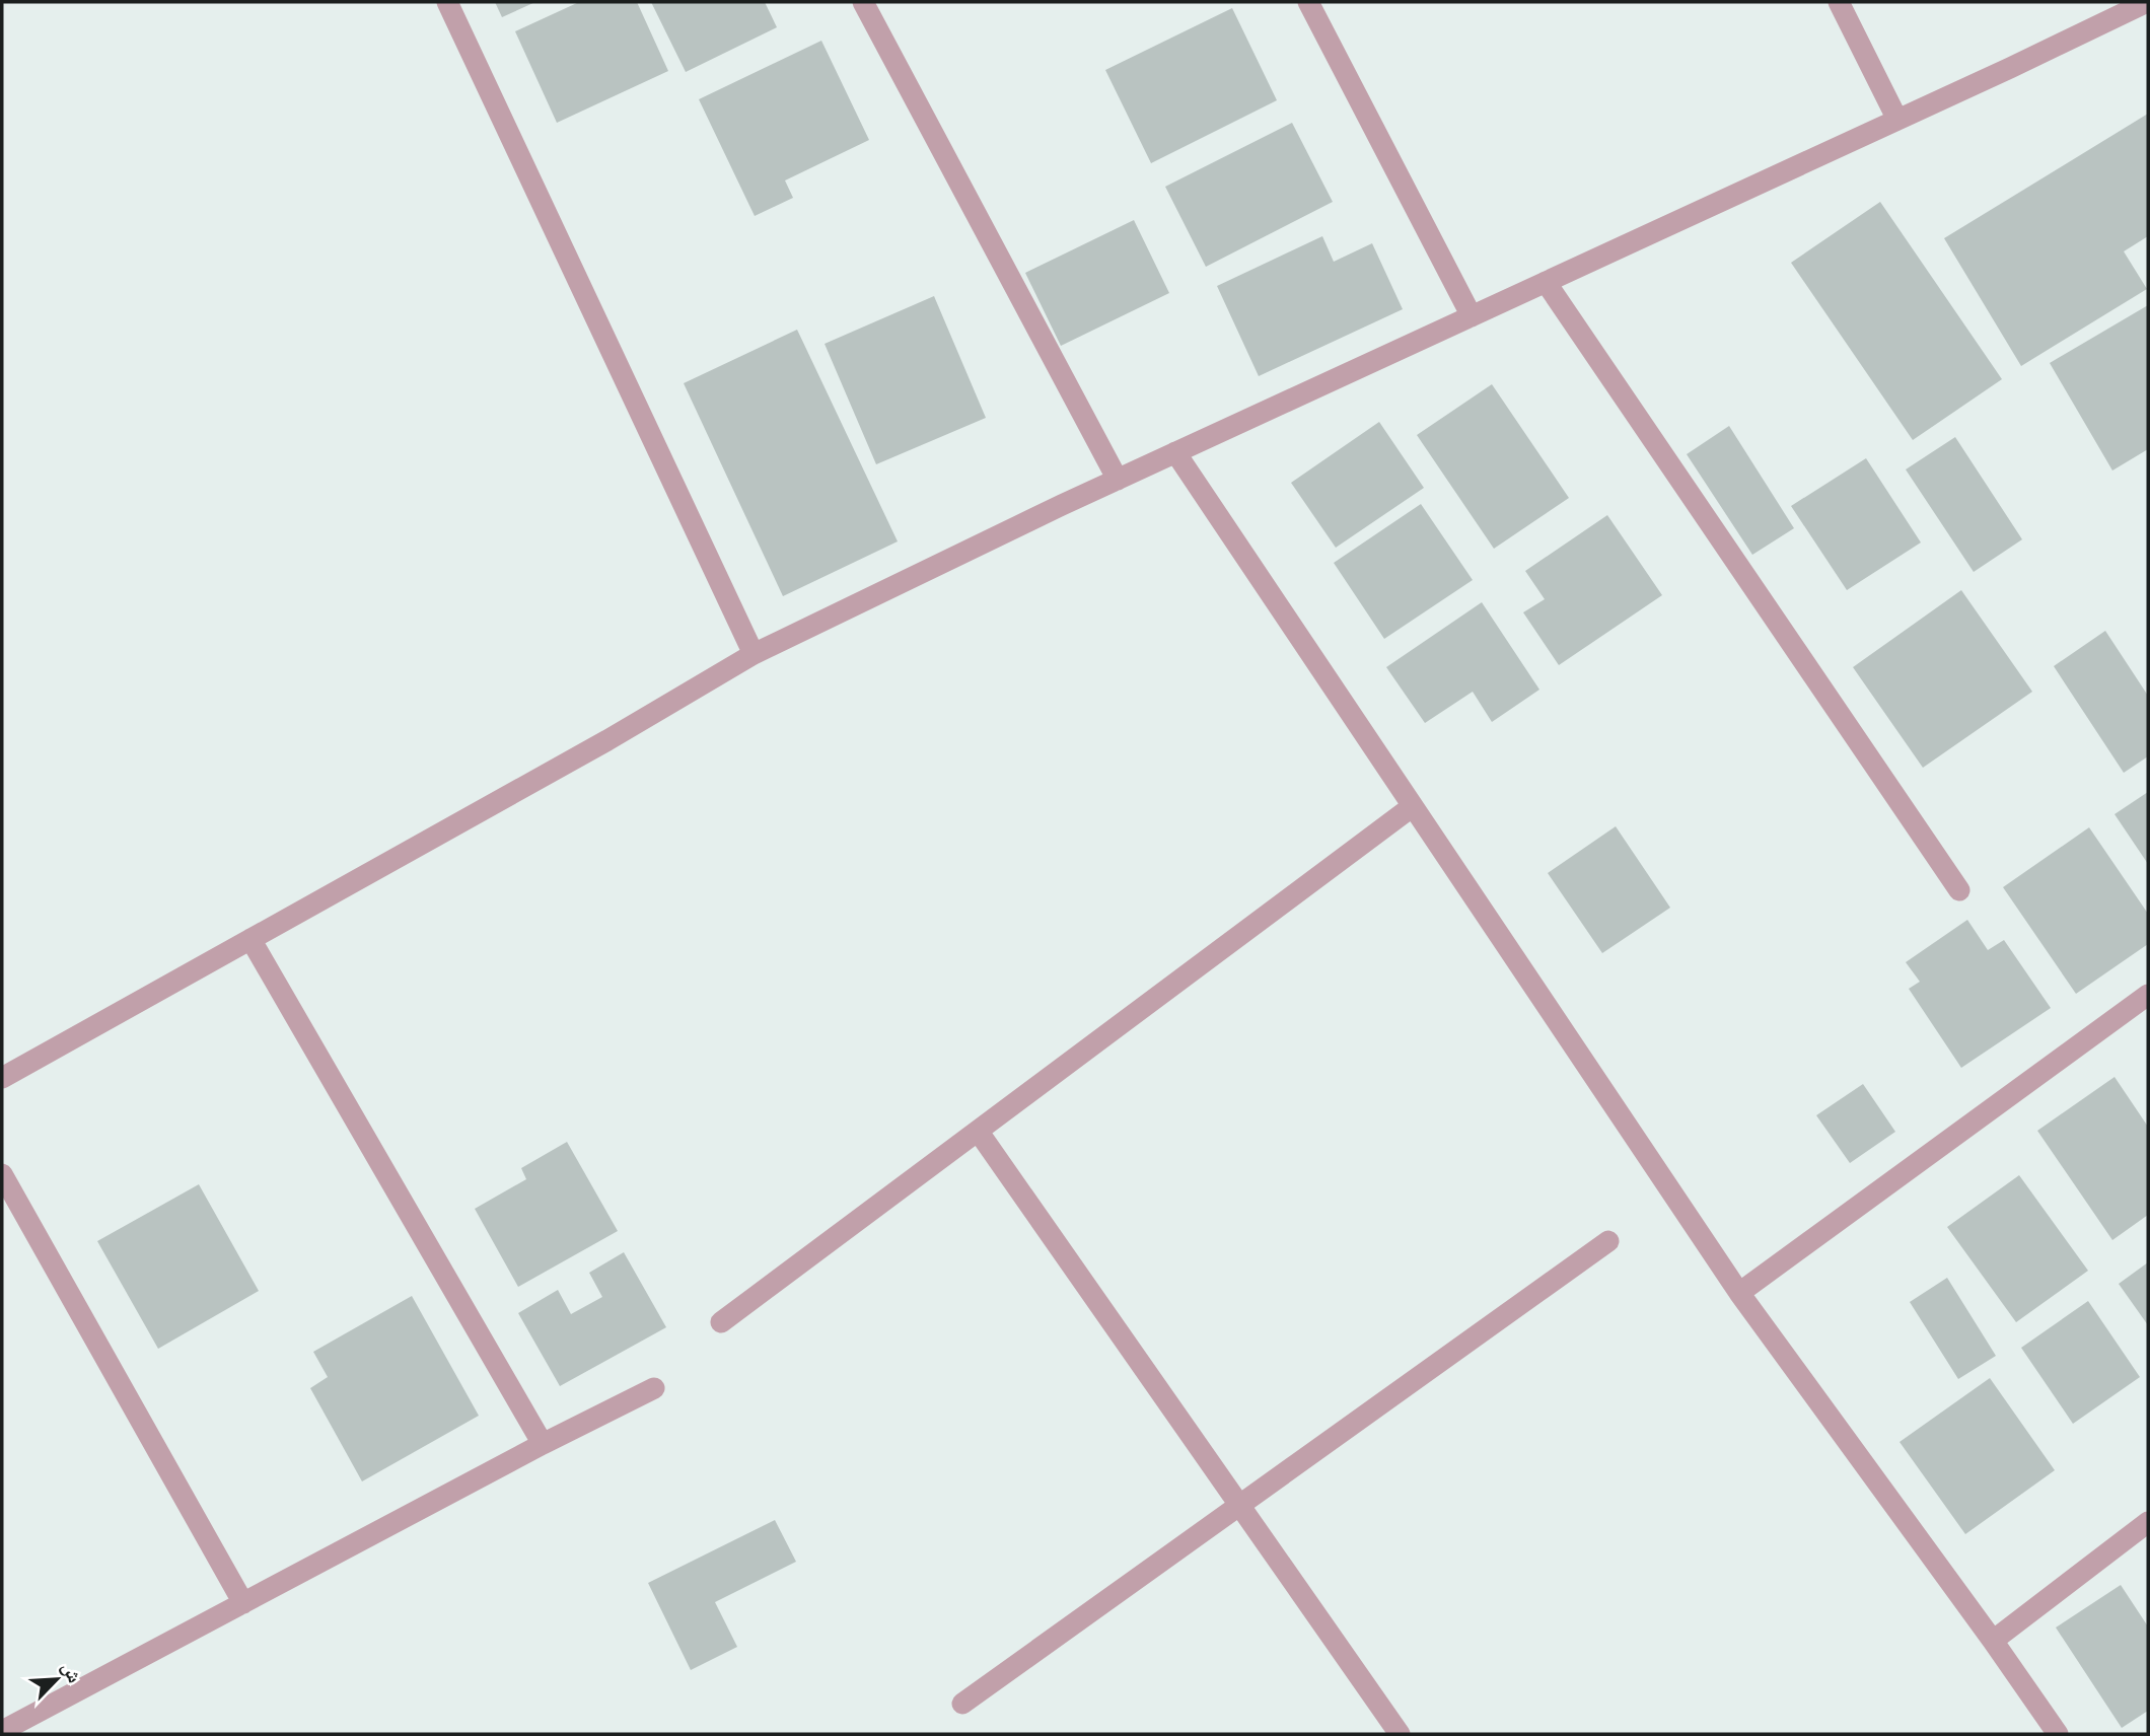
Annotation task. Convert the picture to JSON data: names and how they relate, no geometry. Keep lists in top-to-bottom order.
{
  "north": "top right"
}
